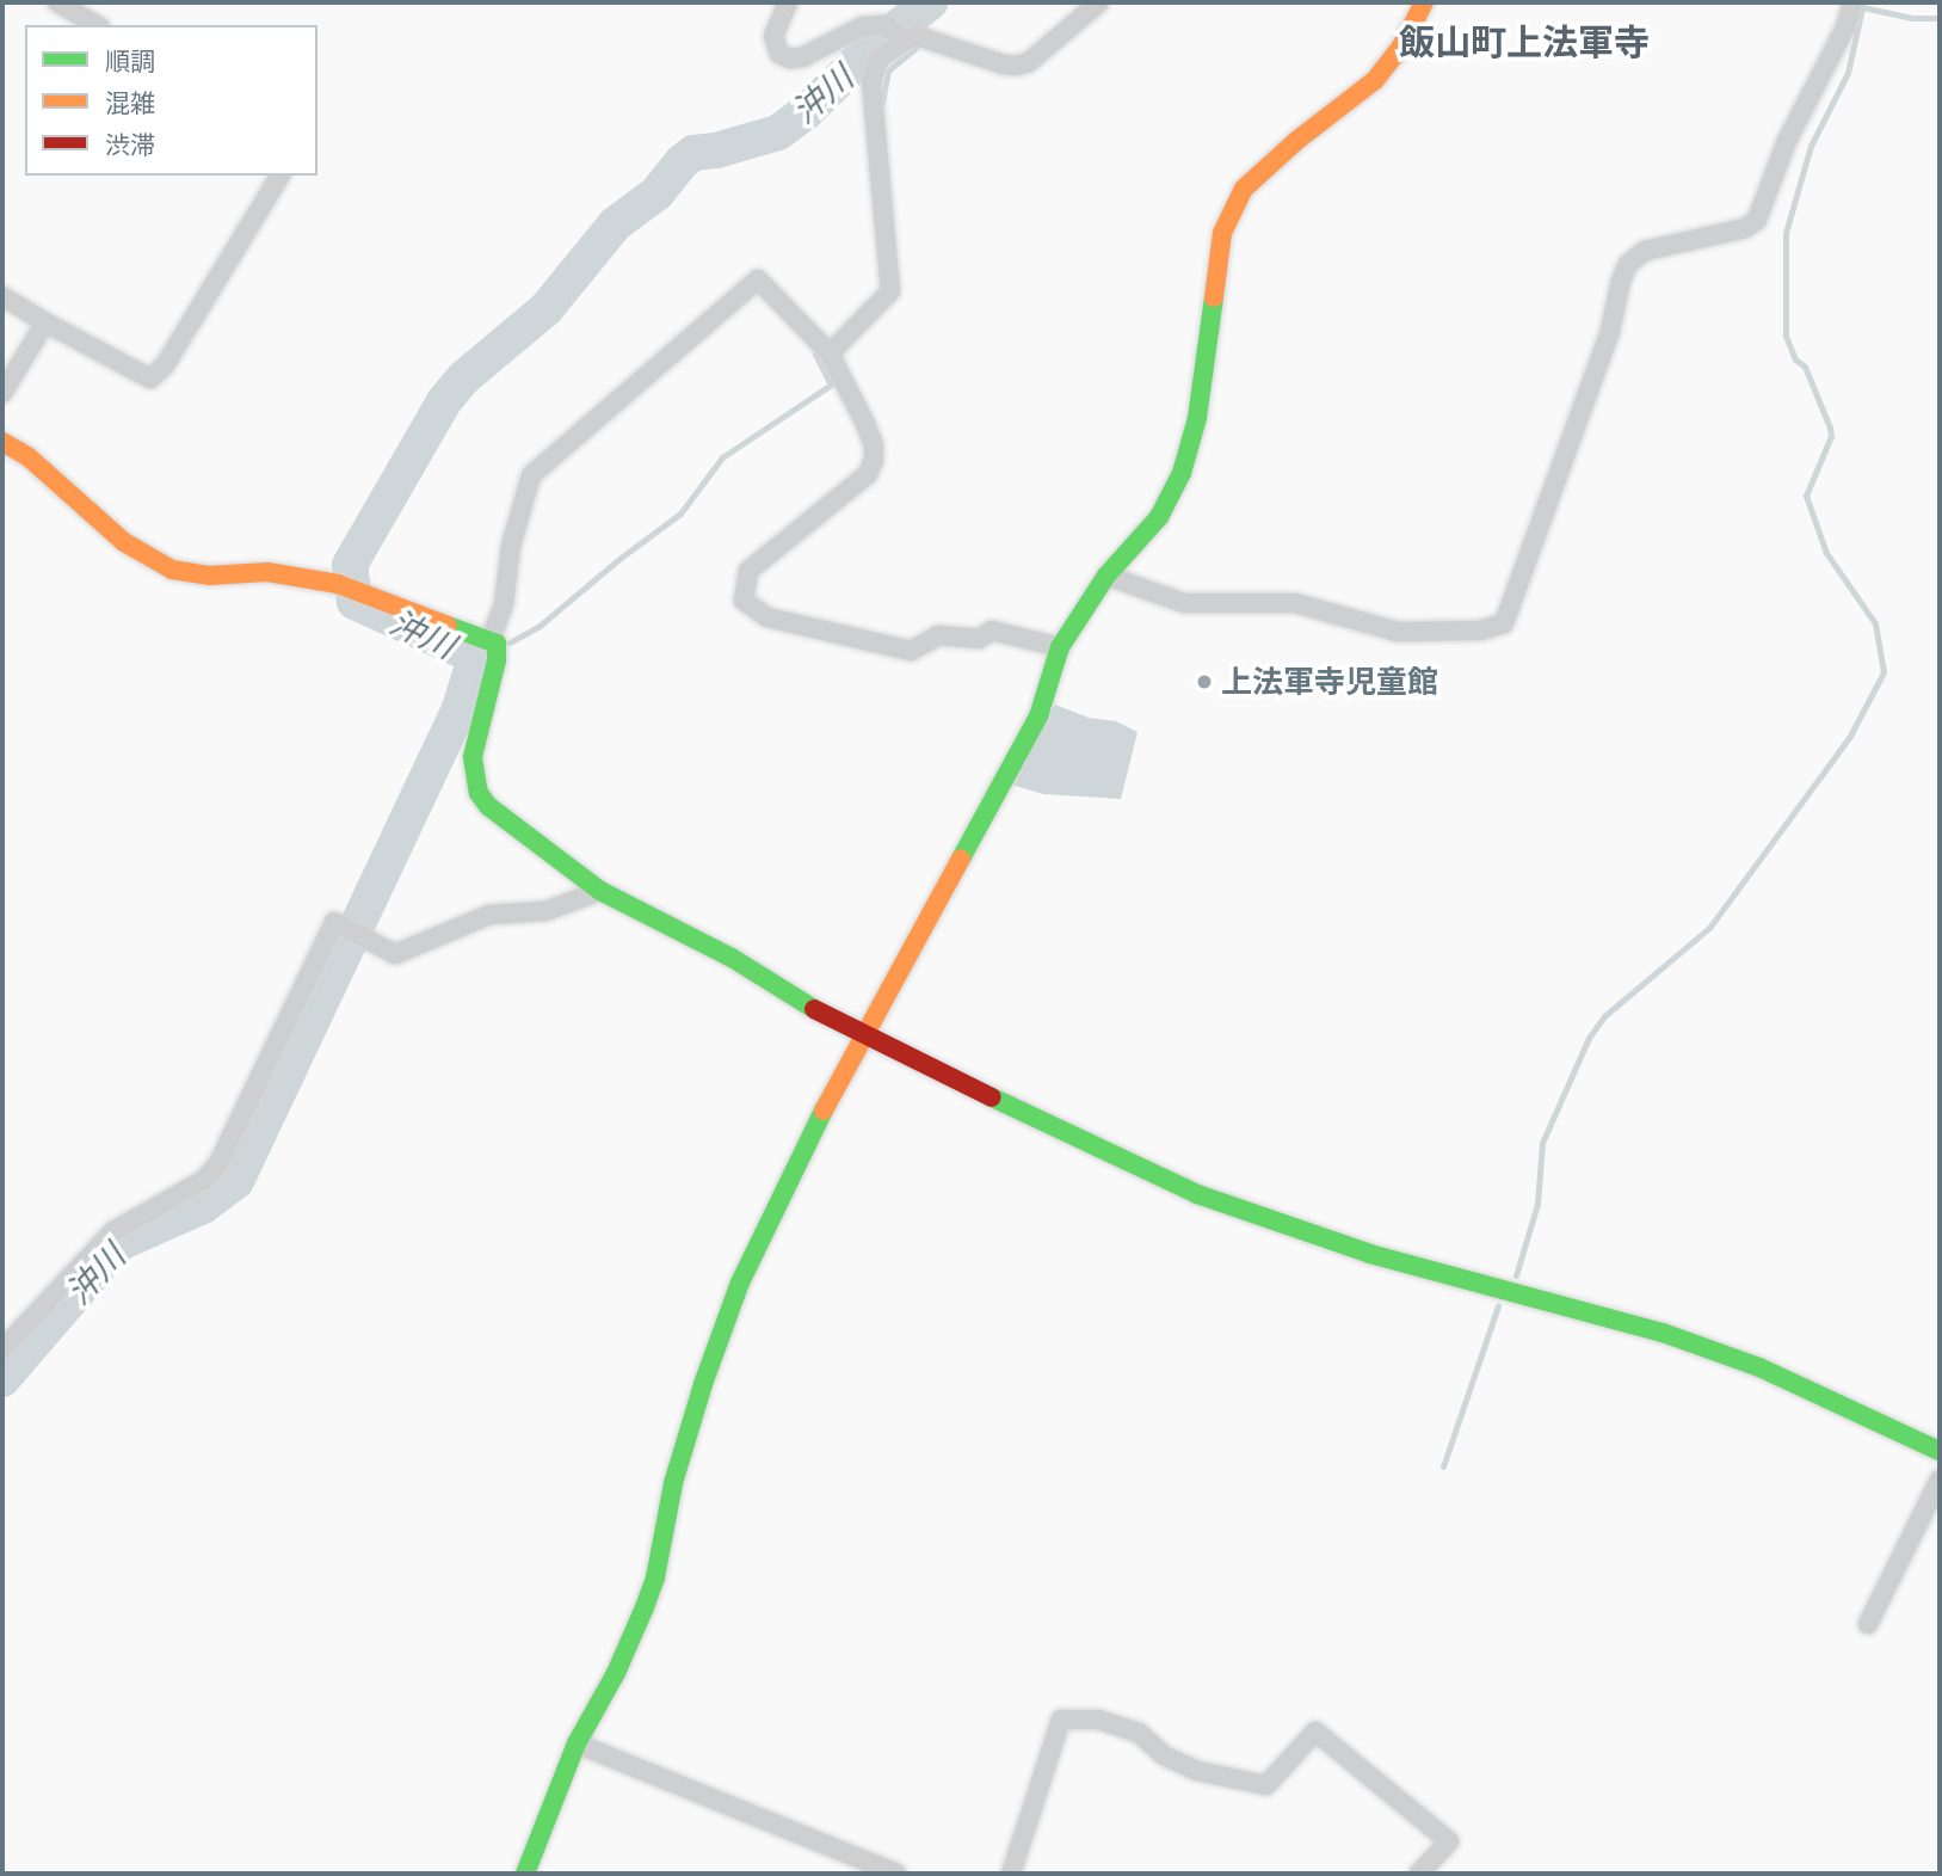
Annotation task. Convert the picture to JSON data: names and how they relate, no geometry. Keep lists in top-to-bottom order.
{
  "districts": ["飯山町上法軍寺"],
  "water": ["沖川"],
  "places": ["上法軍寺児童館"],
  "legend": ["順調", "混雑", "渋滞"]
}
